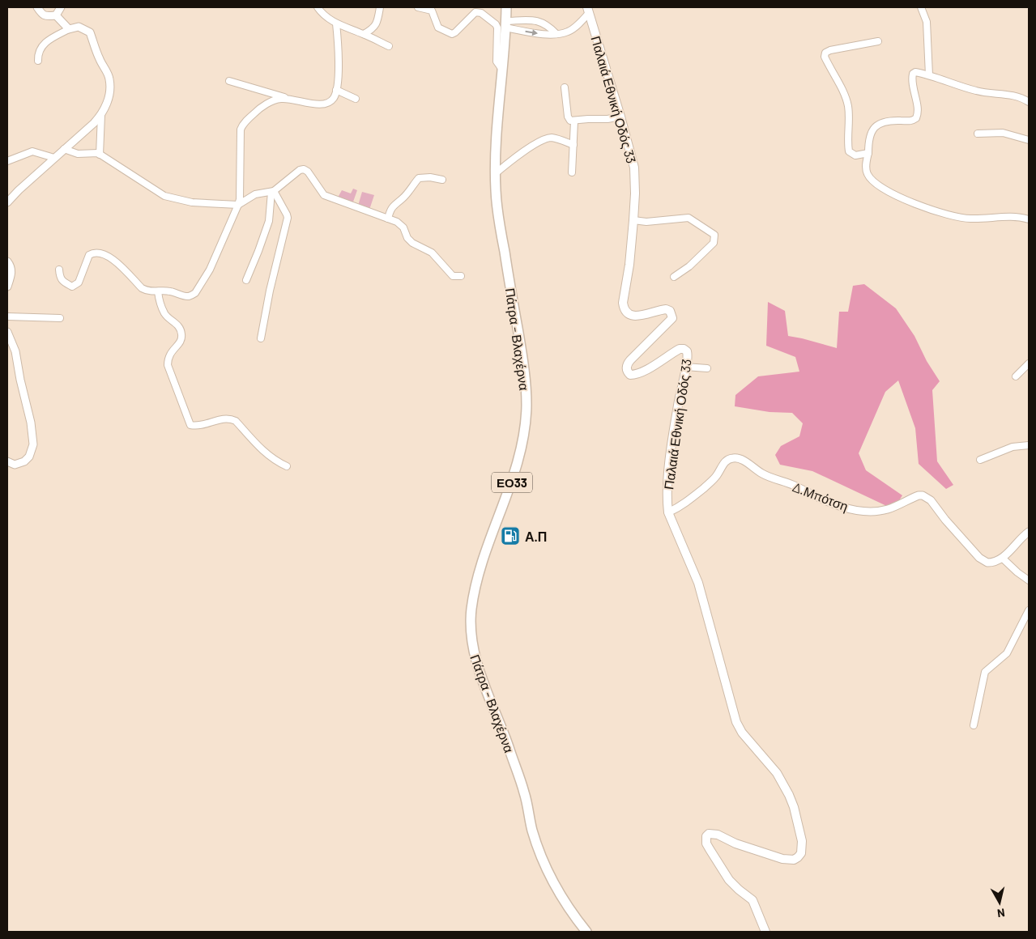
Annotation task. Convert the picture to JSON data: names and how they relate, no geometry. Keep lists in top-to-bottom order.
{
  "streets": {
    "main road": ["Παλαιά Εθνική Οδός 33", "Πάτρα - Βλαχέρνα", "ΕΟ33"],
    "street": ["Δ.Μπότση"]
  },
  "crossings": [
    ["Παλαιά Εθνική Οδός 33", "Δ.Μπότση"]
  ],
  "places": {
    "fuel station": ["Α.Π"]
  },
  "north": "bottom"
}
